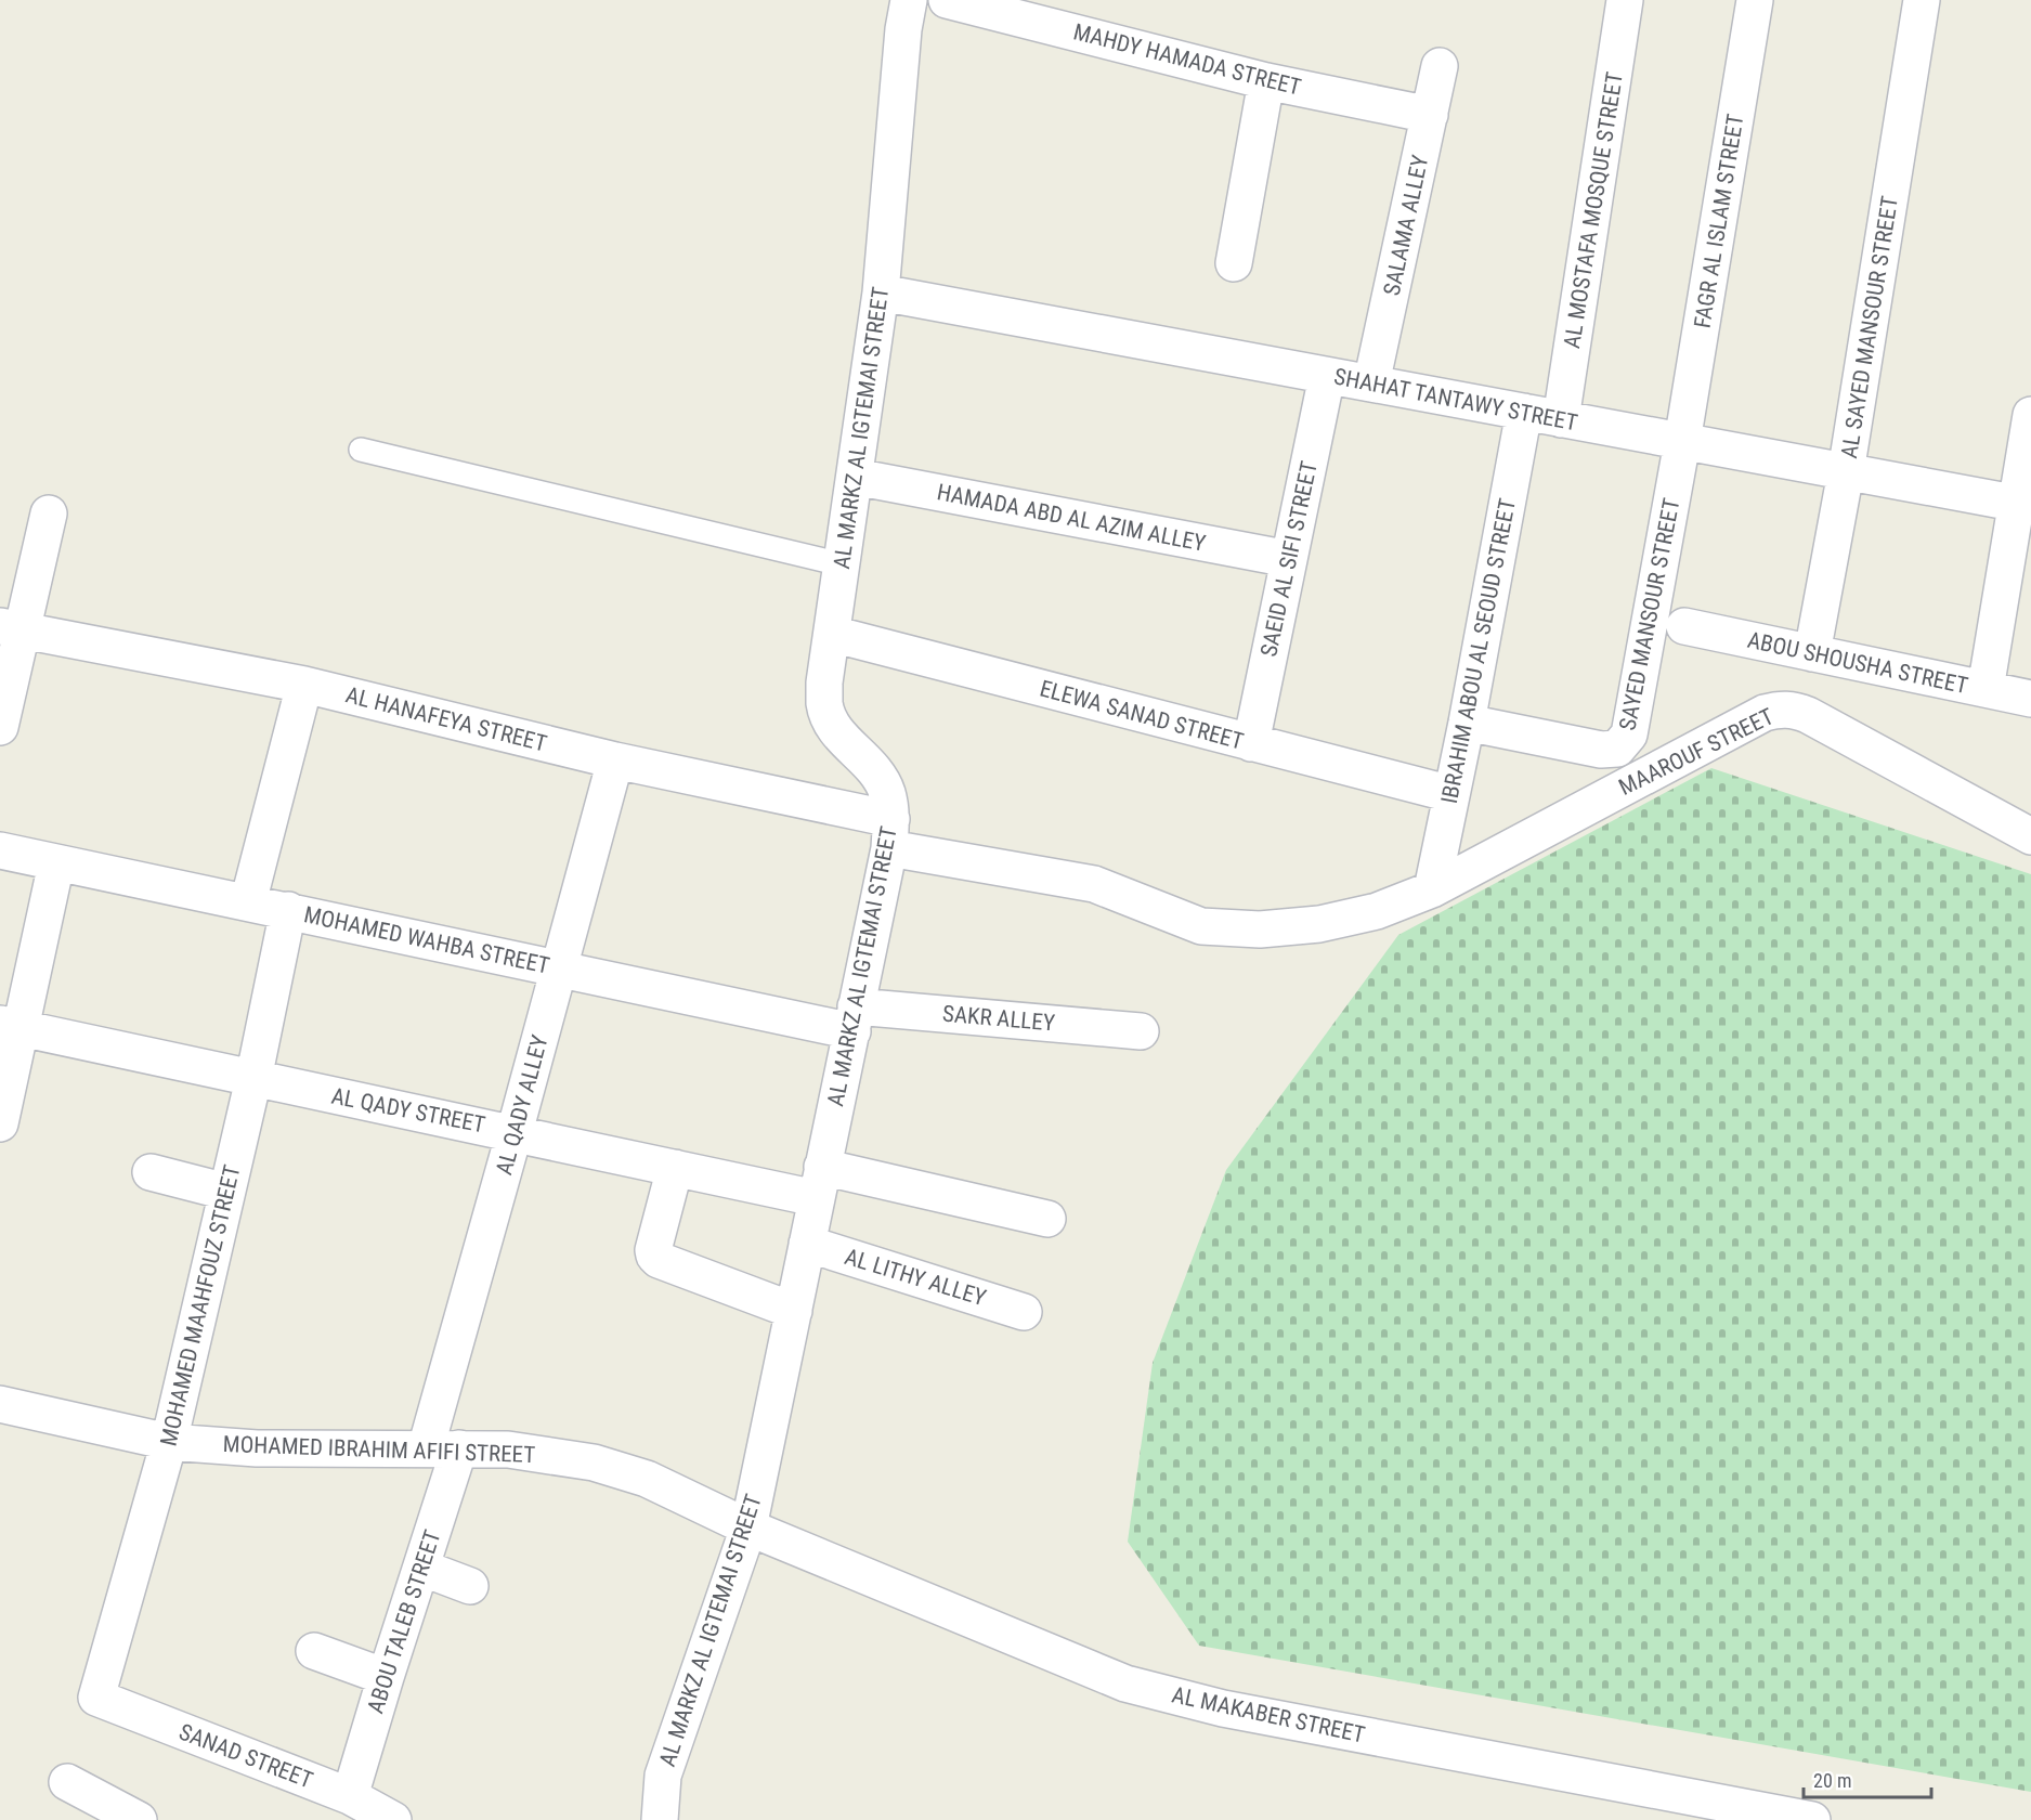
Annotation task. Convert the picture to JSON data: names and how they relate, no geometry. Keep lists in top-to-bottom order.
{
  "streets": {
    "street": [
      "MAHDY HAMADA STREET",
      "AL MOSTAFA MOSQUE STREET",
      "FAGR AL ISLAM STREET",
      "SALAMA ALLEY",
      "AL SAYED MANSOUR STREET",
      "SHAHAT TANTAWY STREET",
      "AL MARKZ AL IGTEMAI STREET",
      "HAMADA ABD AL AZIM ALLEY",
      "SAEID AL SIFI STREET",
      "SAYED MANSOUR STREET",
      "IBRAHIM ABOU AL SEOUD STREET",
      "ABOU SHOUSHA STREET",
      "ELEWA SANAD STREET",
      "AL HANAFEYA STREET",
      "MAAROUF STREET",
      "MOHAMED WAHBA STREET",
      "SAKR ALLEY",
      "AL QADY ALLEY",
      "AL QADY STREET",
      "AL LITHY ALLEY",
      "MOHAMED MAAHFOUZ STREET",
      "MOHAMED IBRAHIM AFIFI STREET",
      "ABOU TALEB STREET",
      "AL MAKABER STREET",
      "SANAD STREET"
    ]
  },
  "crossings": [
    ["MAHDY HAMADA STREET", "SALAMA ALLEY"],
    ["AL MOSTAFA MOSQUE STREET", "SHAHAT TANTAWY STREET"],
    ["FAGR AL ISLAM STREET", "SHAHAT TANTAWY STREET"],
    ["FAGR AL ISLAM STREET", "SAYED MANSOUR STREET"],
    ["SALAMA ALLEY", "SHAHAT TANTAWY STREET"],
    ["AL SAYED MANSOUR STREET", "SHAHAT TANTAWY STREET"],
    ["AL SAYED MANSOUR STREET", "ABOU SHOUSHA STREET"],
    ["SHAHAT TANTAWY STREET", "AL MARKZ AL IGTEMAI STREET"],
    ["SHAHAT TANTAWY STREET", "SAEID AL SIFI STREET"],
    ["SHAHAT TANTAWY STREET", "SAYED MANSOUR STREET"],
    ["SHAHAT TANTAWY STREET", "IBRAHIM ABOU AL SEOUD STREET"],
    ["AL MARKZ AL IGTEMAI STREET", "HAMADA ABD AL AZIM ALLEY"],
    ["AL MARKZ AL IGTEMAI STREET", "ELEWA SANAD STREET"],
    ["AL MARKZ AL IGTEMAI STREET", "AL HANAFEYA STREET"],
    ["AL MARKZ AL IGTEMAI STREET", "MAAROUF STREET"],
    ["AL MARKZ AL IGTEMAI STREET", "MOHAMED WAHBA STREET"],
    ["AL MARKZ AL IGTEMAI STREET", "SAKR ALLEY"],
    ["AL MARKZ AL IGTEMAI STREET", "AL QADY STREET"],
    ["AL MARKZ AL IGTEMAI STREET", "AL LITHY ALLEY"],
    ["AL MARKZ AL IGTEMAI STREET", "MOHAMED IBRAHIM AFIFI STREET"],
    ["AL MARKZ AL IGTEMAI STREET", "AL MAKABER STREET"],
    ["HAMADA ABD AL AZIM ALLEY", "SAEID AL SIFI STREET"],
    ["SAEID AL SIFI STREET", "ELEWA SANAD STREET"],
    ["SAYED MANSOUR STREET", "IBRAHIM ABOU AL SEOUD STREET"],
    ["IBRAHIM ABOU AL SEOUD STREET", "ELEWA SANAD STREET"],
    ["IBRAHIM ABOU AL SEOUD STREET", "MAAROUF STREET"],
    ["AL HANAFEYA STREET", "MAAROUF STREET"],
    ["AL HANAFEYA STREET", "AL QADY ALLEY"],
    ["MOHAMED WAHBA STREET", "SAKR ALLEY"],
    ["MOHAMED WAHBA STREET", "AL QADY ALLEY"],
    ["MOHAMED WAHBA STREET", "MOHAMED MAAHFOUZ STREET"],
    ["AL QADY ALLEY", "AL QADY STREET"],
    ["AL QADY ALLEY", "MOHAMED IBRAHIM AFIFI STREET"],
    ["AL QADY ALLEY", "ABOU TALEB STREET"],
    ["AL QADY STREET", "MOHAMED MAAHFOUZ STREET"],
    ["MOHAMED MAAHFOUZ STREET", "MOHAMED IBRAHIM AFIFI STREET"],
    ["MOHAMED MAAHFOUZ STREET", "SANAD STREET"],
    ["MOHAMED IBRAHIM AFIFI STREET", "ABOU TALEB STREET"],
    ["MOHAMED IBRAHIM AFIFI STREET", "AL MAKABER STREET"],
    ["ABOU TALEB STREET", "SANAD STREET"]
  ],
  "scale_bar": "20 m"
}
